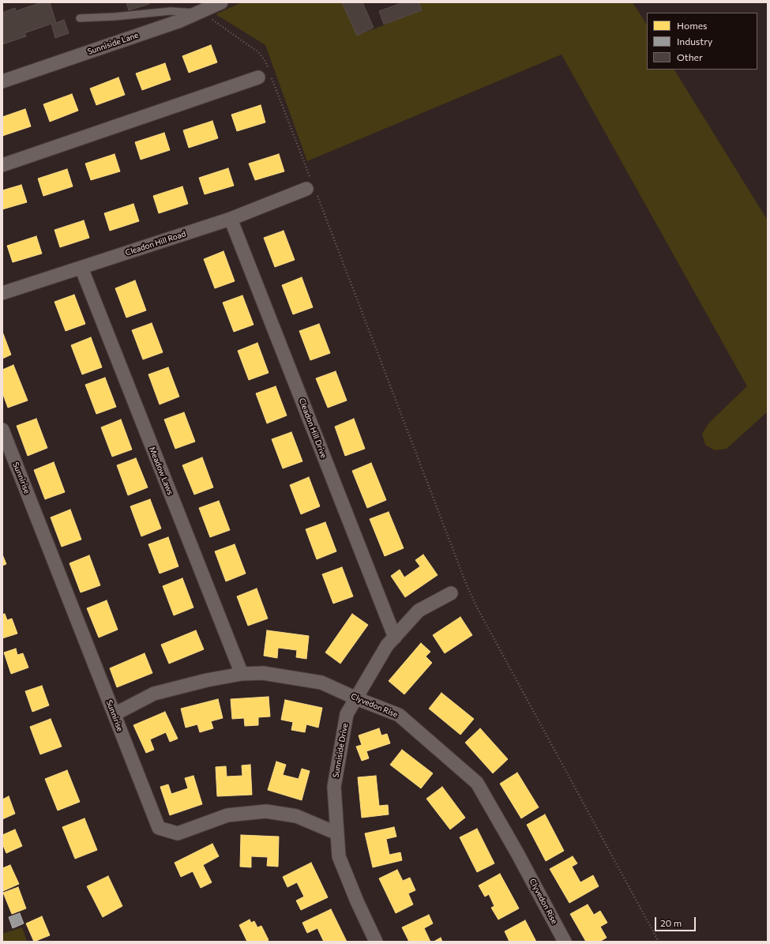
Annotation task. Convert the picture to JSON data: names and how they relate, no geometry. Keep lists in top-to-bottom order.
{
  "streets": {
    "street": [
      "Sunniside Lane",
      "Cleadon Hill Road",
      "Cleadon Hill Drive",
      "Meadow Laws",
      "Sunnirise",
      "Clyvedon Rise",
      "Sunniside Drive"
    ]
  },
  "crossings": [
    ["Cleadon Hill Road", "Cleadon Hill Drive"],
    ["Cleadon Hill Road", "Meadow Laws"],
    ["Cleadon Hill Drive", "Sunniside Drive"],
    ["Meadow Laws", "Clyvedon Rise"],
    ["Sunnirise", "Clyvedon Rise"],
    ["Sunnirise", "Sunniside Drive"],
    ["Clyvedon Rise", "Sunniside Drive"]
  ],
  "legend": ["Homes", "Industry", "Other"],
  "scale_bar": "20 m"
}
